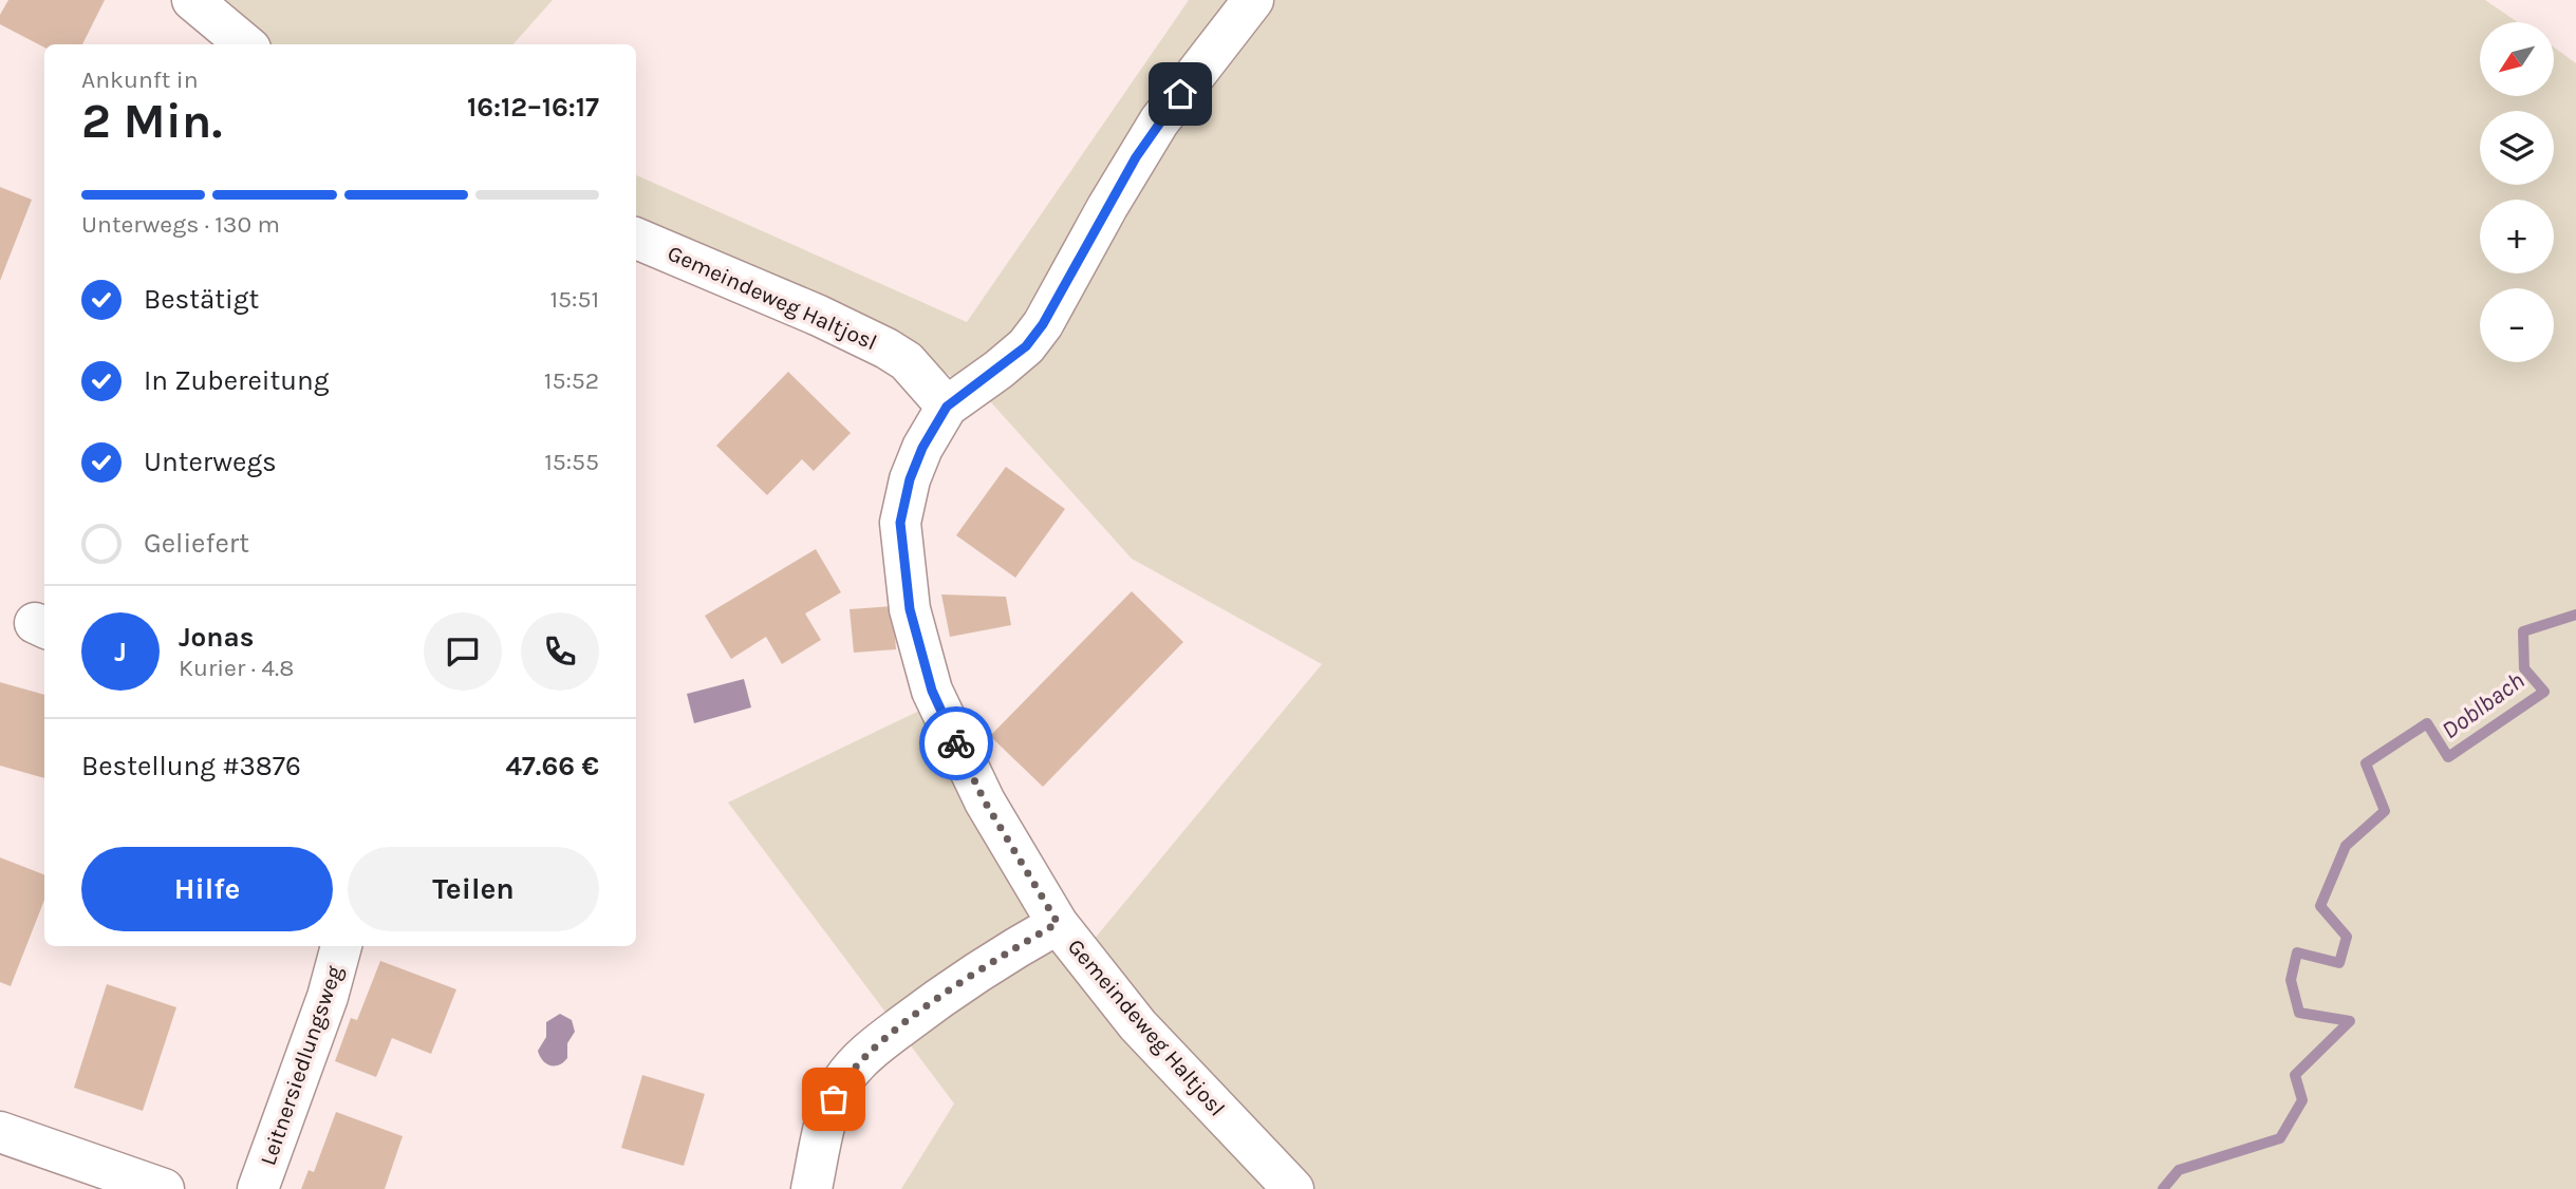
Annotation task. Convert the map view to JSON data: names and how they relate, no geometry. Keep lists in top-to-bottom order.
{
  "streets": {
    "street": ["Gemeindeweg Haltjosl", "Leitnersiedlungsweg"]
  },
  "water": ["Doblbach"],
  "north": "bottom left",
  "page": {
    "map_buttons": ["+", "−"],
    "heading": ["2 Min.", "Ankunft in", "16:12–16:17"],
    "panel": [
      "Jonas",
      "Kurier · 4.8",
      "Bestellung #3876",
      "47.66 €"
    ],
    "bar": "Unterwegs · 130 m",
    "list": [
      ["Bestätigt", "15:51"],
      ["In Zubereitung", "15:52"],
      ["Unterwegs", "15:55"],
      "Geliefert"
    ],
    "round": "J",
    "buttons": ["Hilfe", "Teilen"]
  }
}
